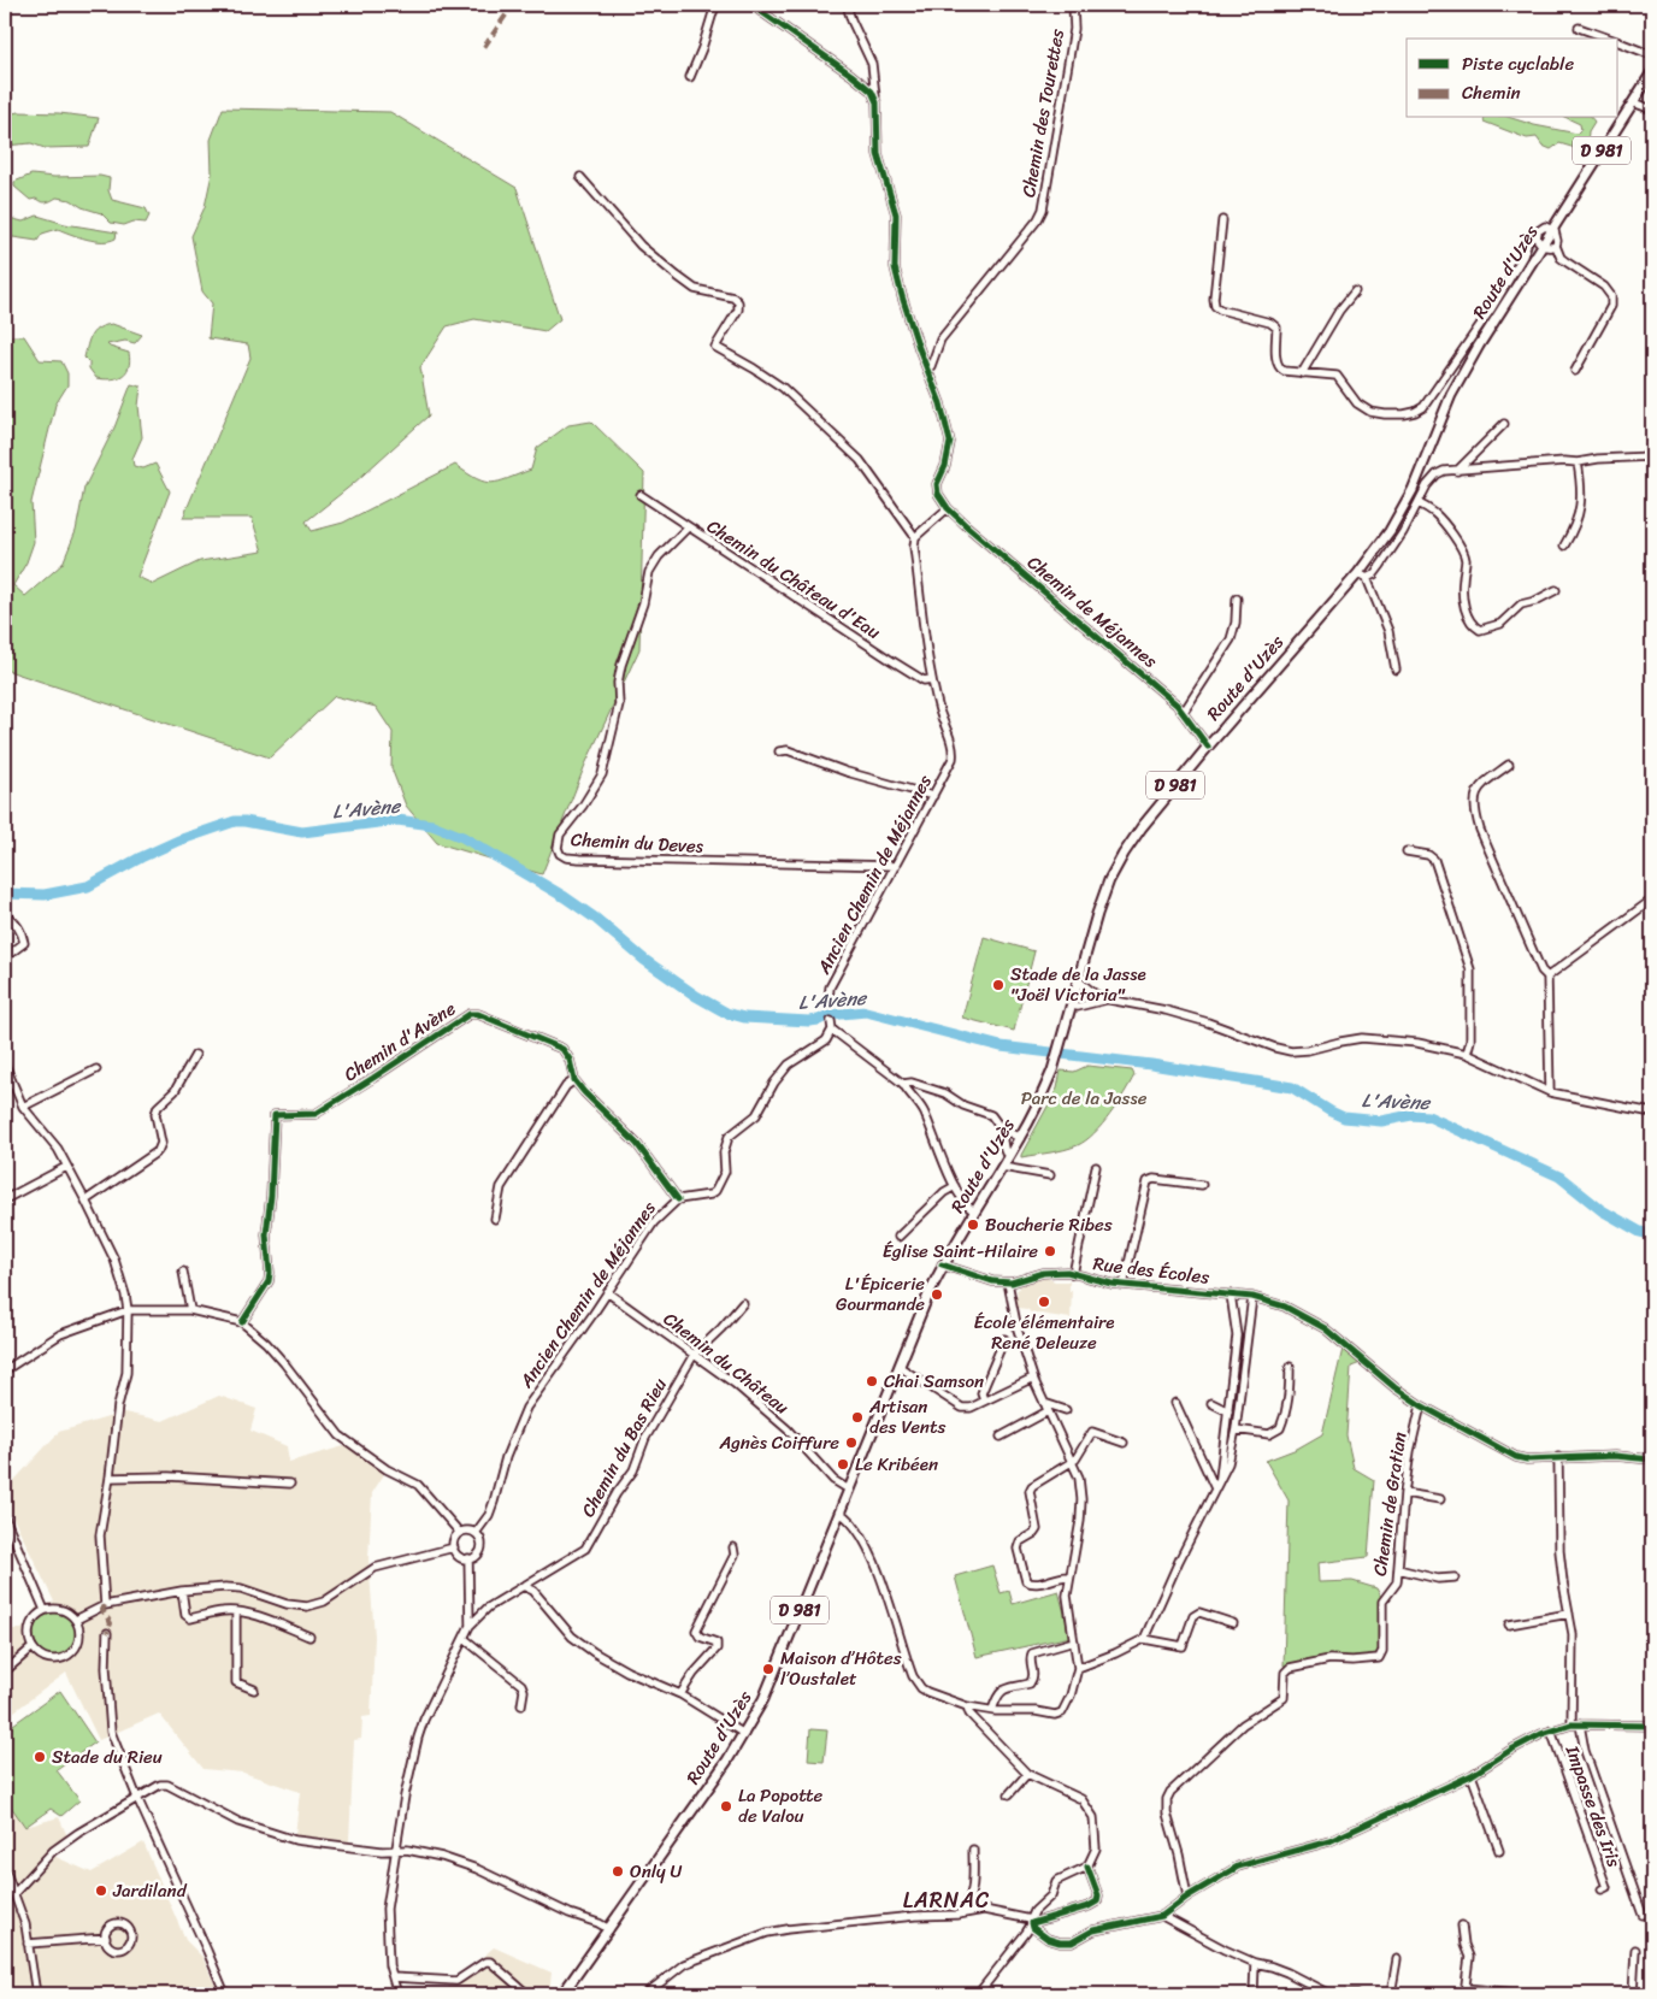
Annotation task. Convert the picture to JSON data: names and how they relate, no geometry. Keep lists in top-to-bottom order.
{
  "streets": {
    "main road": ["D 981", "Route d'Uzès"],
    "street": [
      "Chemin des Tourettes",
      "Chemin du Château d'Eau",
      "Chemin de Méjannes",
      "Chemin du Deves",
      "Ancien Chemin de Méjannes",
      "Chemin d'Avène",
      "Rue des Écoles",
      "Chemin du Château",
      "Chemin du Bas Rieu",
      "Chemin de Gratian",
      "Impasse des Iris"
    ]
  },
  "crossings": [
    ["Route d'Uzès", "Chemin de Méjannes"],
    ["Route d'Uzès", "Rue des Écoles"],
    ["Route d'Uzès", "Chemin du Château"],
    ["Chemin du Château d'Eau", "Chemin du Deves"],
    ["Chemin du Château d'Eau", "Ancien Chemin de Méjannes"],
    ["Chemin du Deves", "Ancien Chemin de Méjannes"],
    ["Ancien Chemin de Méjannes", "Chemin d'Avène"],
    ["Ancien Chemin de Méjannes", "Chemin du Château"],
    ["Rue des Écoles", "Chemin de Gratian"],
    ["Chemin du Château", "Chemin du Bas Rieu"]
  ],
  "districts": ["LARNAC"],
  "water": ["L'Avène"],
  "parks": ["Parc de la Jasse"],
  "places": [
    "Stade de la Jasse \"Joël Victoria\"",
    "Boucherie Ribes",
    "Église Saint-Hilaire",
    "L'Épicerie Gourmande",
    "École élémentaire René Deleuze",
    "Chai Samson",
    "Artisan des Vents",
    "Agnès Coiffure",
    "Le Kribéen",
    "Maison d’Hôtes l’Oustalet",
    "Stade du Rieu",
    "La Popotte de Valou",
    "Only U",
    "Jardiland"
  ],
  "legend": ["Piste cyclable", "Chemin"]
}
